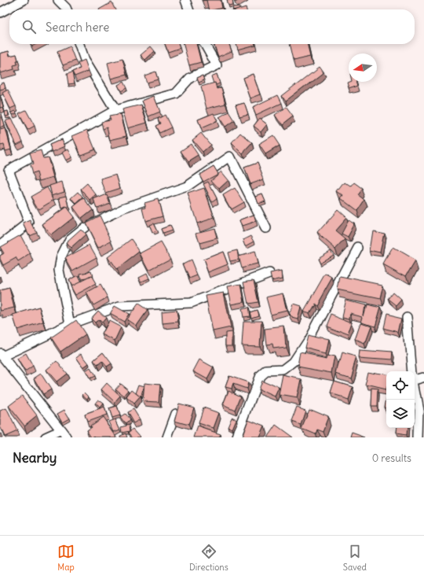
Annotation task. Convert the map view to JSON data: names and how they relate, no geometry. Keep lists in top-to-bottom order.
{
  "north": "left",
  "page": {
    "search": "Search here",
    "heading": ["Nearby", "0 results"],
    "nav": ["Map", "Directions", "Saved"]
  }
}
